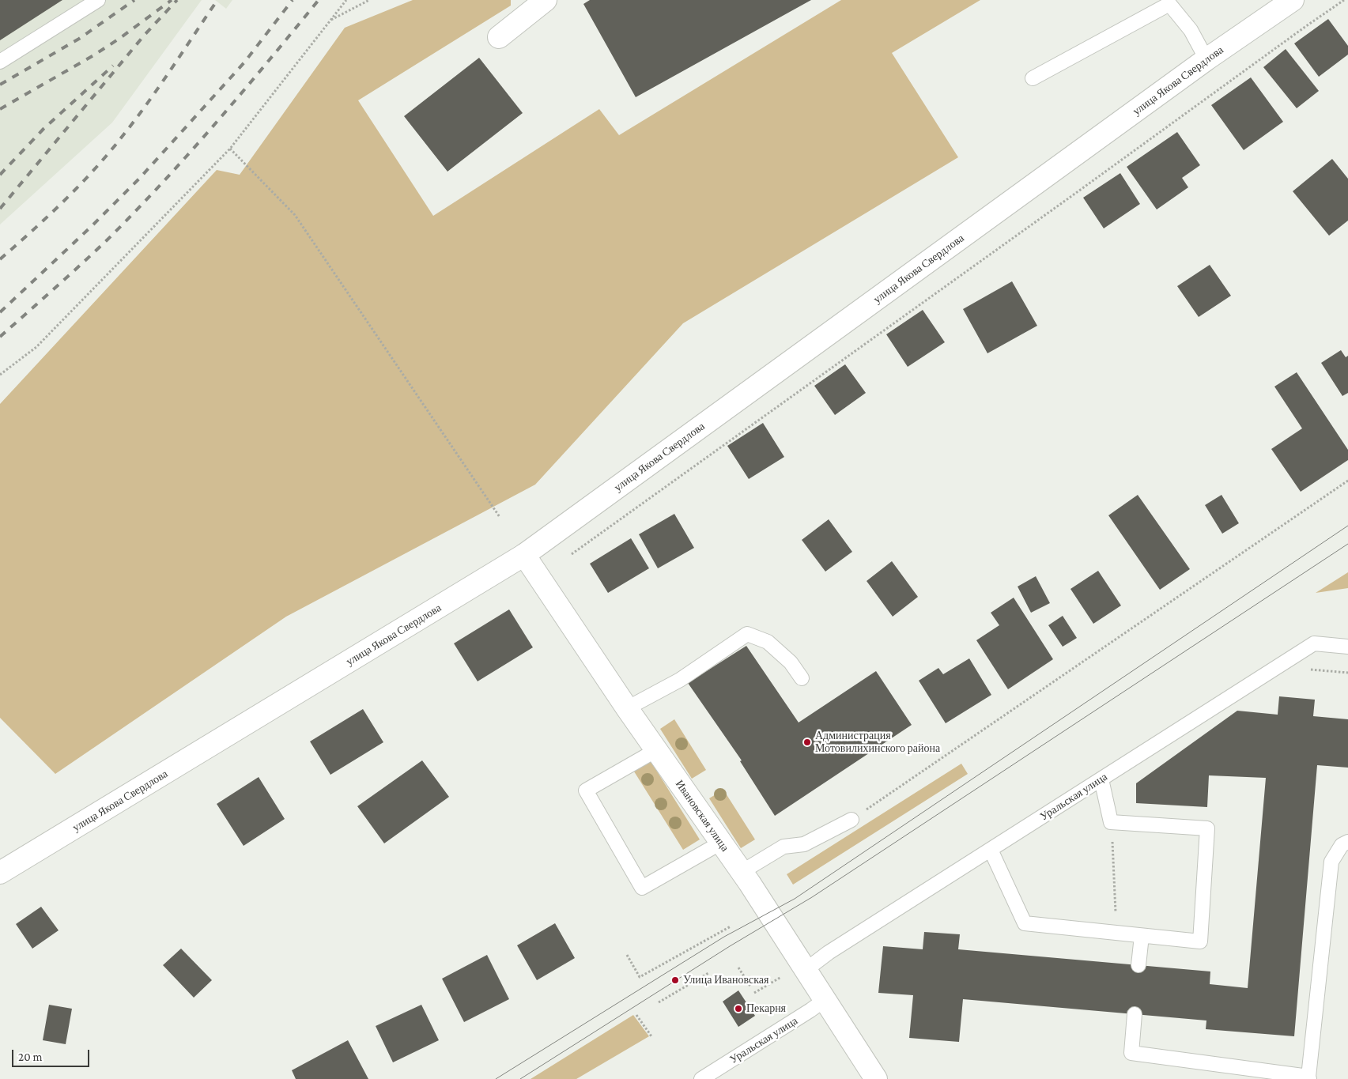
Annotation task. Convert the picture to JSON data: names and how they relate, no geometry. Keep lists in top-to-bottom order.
{
  "streets": {
    "main road": ["улица Якова Свердлова", "Ивановская улица"],
    "lane": ["Уральская улица"]
  },
  "crossings": [
    ["улица Якова Свердлова", "Ивановская улица"],
    ["Уральская улица", "Ивановская улица"]
  ],
  "places": ["Администрация Мотовилихинского района", "Улица Ивановская", "Пекарня"],
  "scale_bar": "20 m"
}
